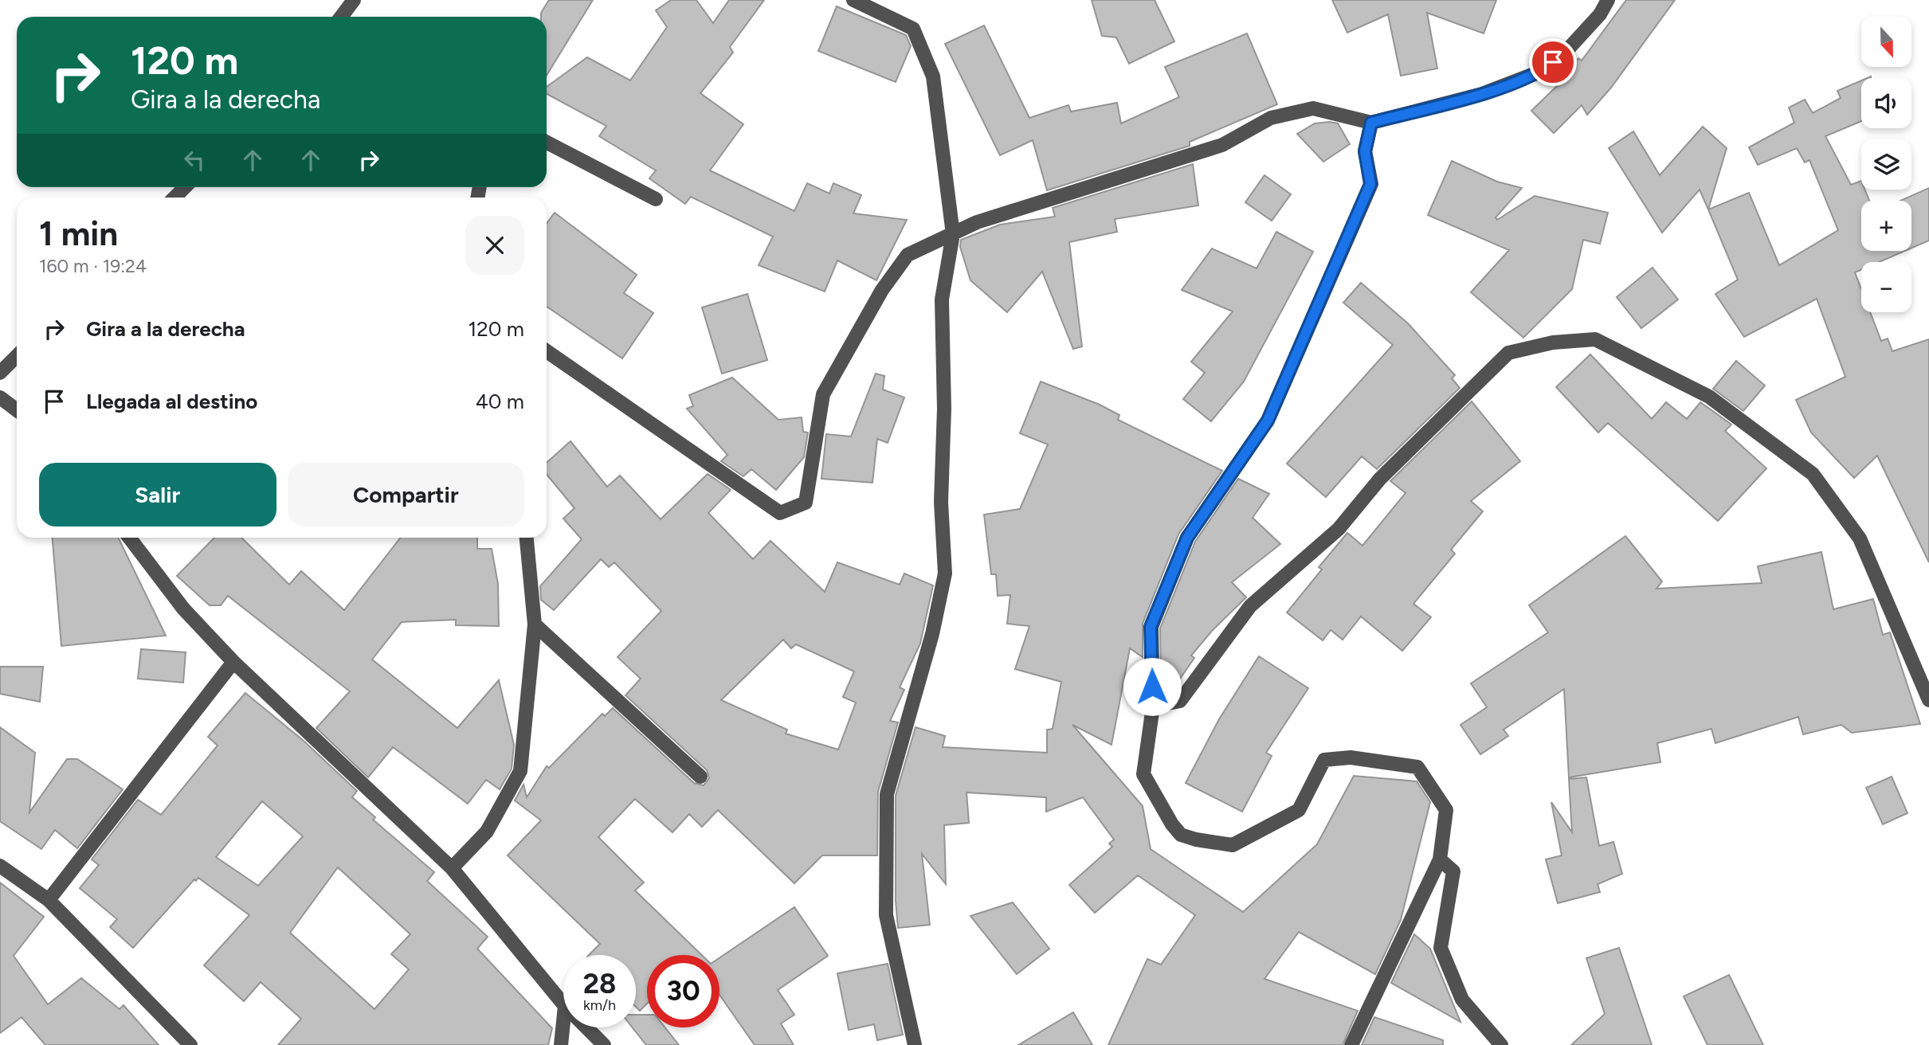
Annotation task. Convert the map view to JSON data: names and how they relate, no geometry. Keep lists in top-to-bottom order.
{
  "north": "bottom",
  "page": {
    "map_buttons": ["+", "−"],
    "turn": ["120 m", "Gira a la derecha"],
    "heading": ["1 min", "160 m · 19:24"],
    "list": [
      {
        "name": "Gira a la derecha",
        "value": "120 m"
      },
      {
        "name": "Llegada al destino",
        "value": "40 m"
      }
    ],
    "buttons": ["Salir", "Compartir"],
    "speed": "28 km/h",
    "limit": "30"
  }
}
